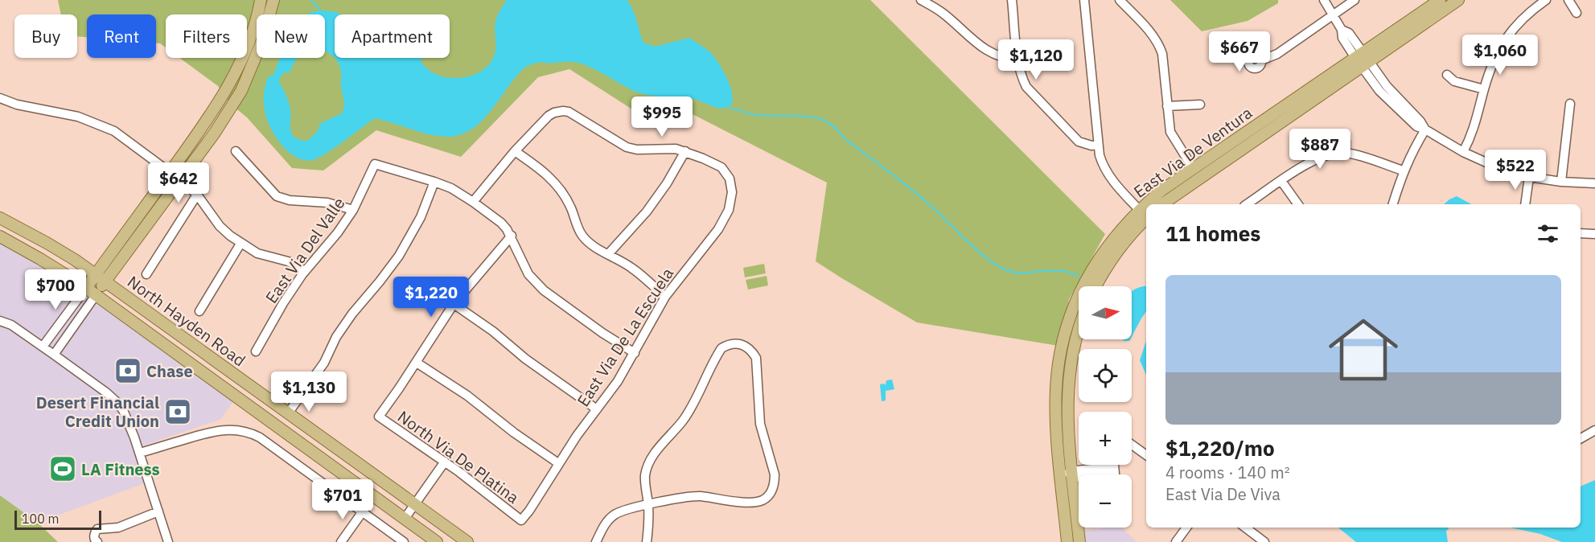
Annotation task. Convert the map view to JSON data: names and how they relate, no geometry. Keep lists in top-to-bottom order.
{
  "streets": {
    "main road": ["East Via De Ventura", "North Hayden Road"],
    "street": ["East Via Del Valle", "East Via De La Escuela", "North Via De Platina"]
  },
  "crossings": [
    ["East Via De La Escuela", "North Via De Platina"]
  ],
  "places": {
    "bank": ["Chase", "Desert Financial Credit Union"],
    "sports": ["LA Fitness"]
  },
  "scale_bar": "100 m",
  "north": "right",
  "page": {
    "chip": [
      "Buy",
      "Rent",
      "Filters",
      "New",
      "Apartment"
    ],
    "price": [
      "$667",
      "$1,060",
      "$1,120",
      "$995",
      "$887",
      "$522",
      "$642",
      "$700",
      "$1,220",
      "$1,130",
      "$701"
    ],
    "heading": "11 homes",
    "list": [
      {
        "name": "$1,220/mo",
        "note": "4 rooms · 140 m² · East Via De Viva"
      }
    ],
    "map_buttons": ["+", "−"],
    "scale": "100 m"
  }
}
